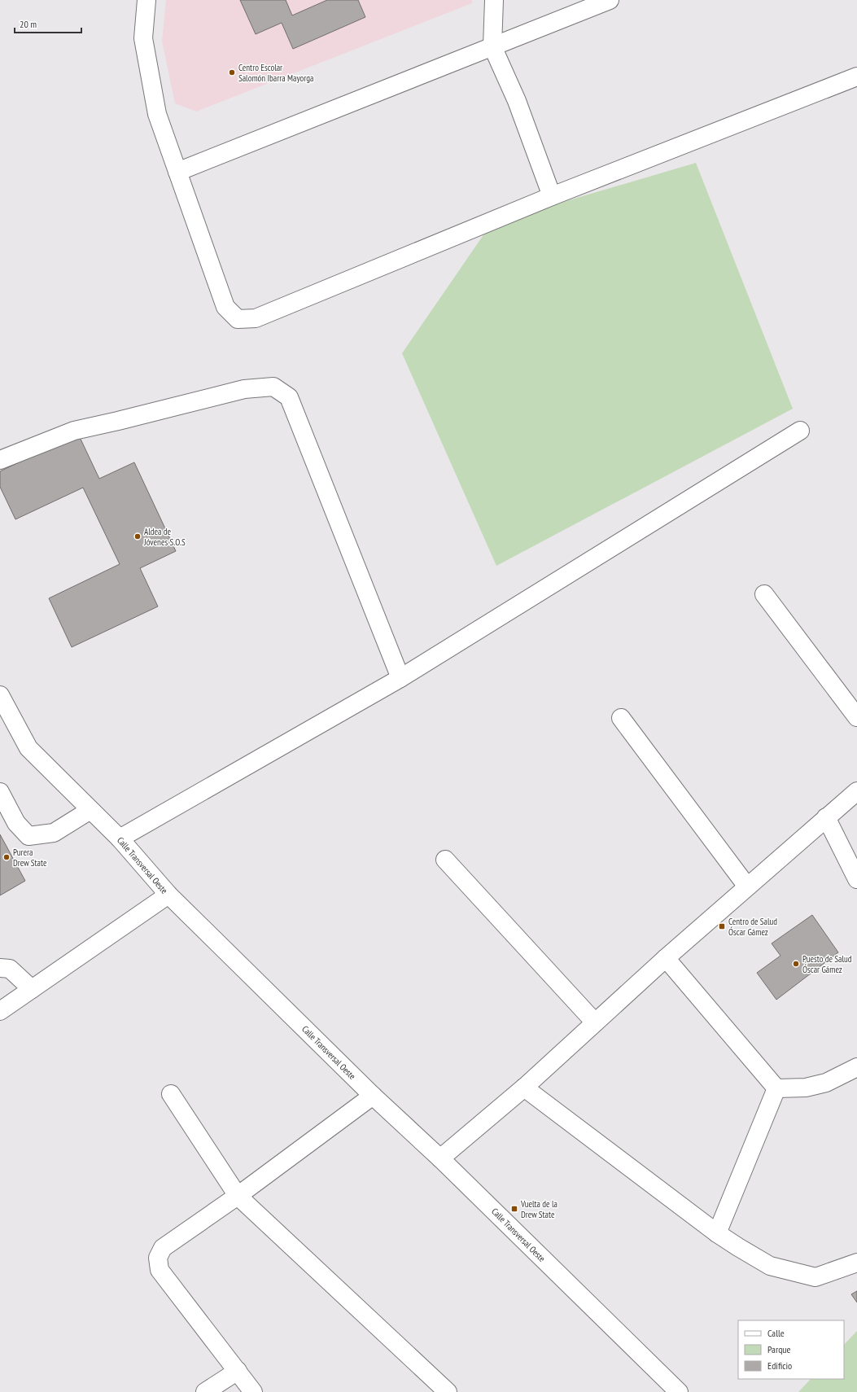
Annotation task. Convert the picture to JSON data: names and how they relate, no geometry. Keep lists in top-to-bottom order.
{
  "streets": {
    "street": ["Calle Transversal Oeste"]
  },
  "places": {
    "other": [
      "Centro Escolar Salomón Ibarra Mayorga",
      "Aldea de Jóvenes S.O.S",
      "Purera Drew State",
      "Puesto de Salud Óscar Gámez"
    ],
    "transit": ["Centro de Salud Óscar Gámez", "Vuelta de la Drew State"]
  },
  "legend": ["Calle", "Parque", "Edificio"],
  "scale_bar": "20 m"
}
